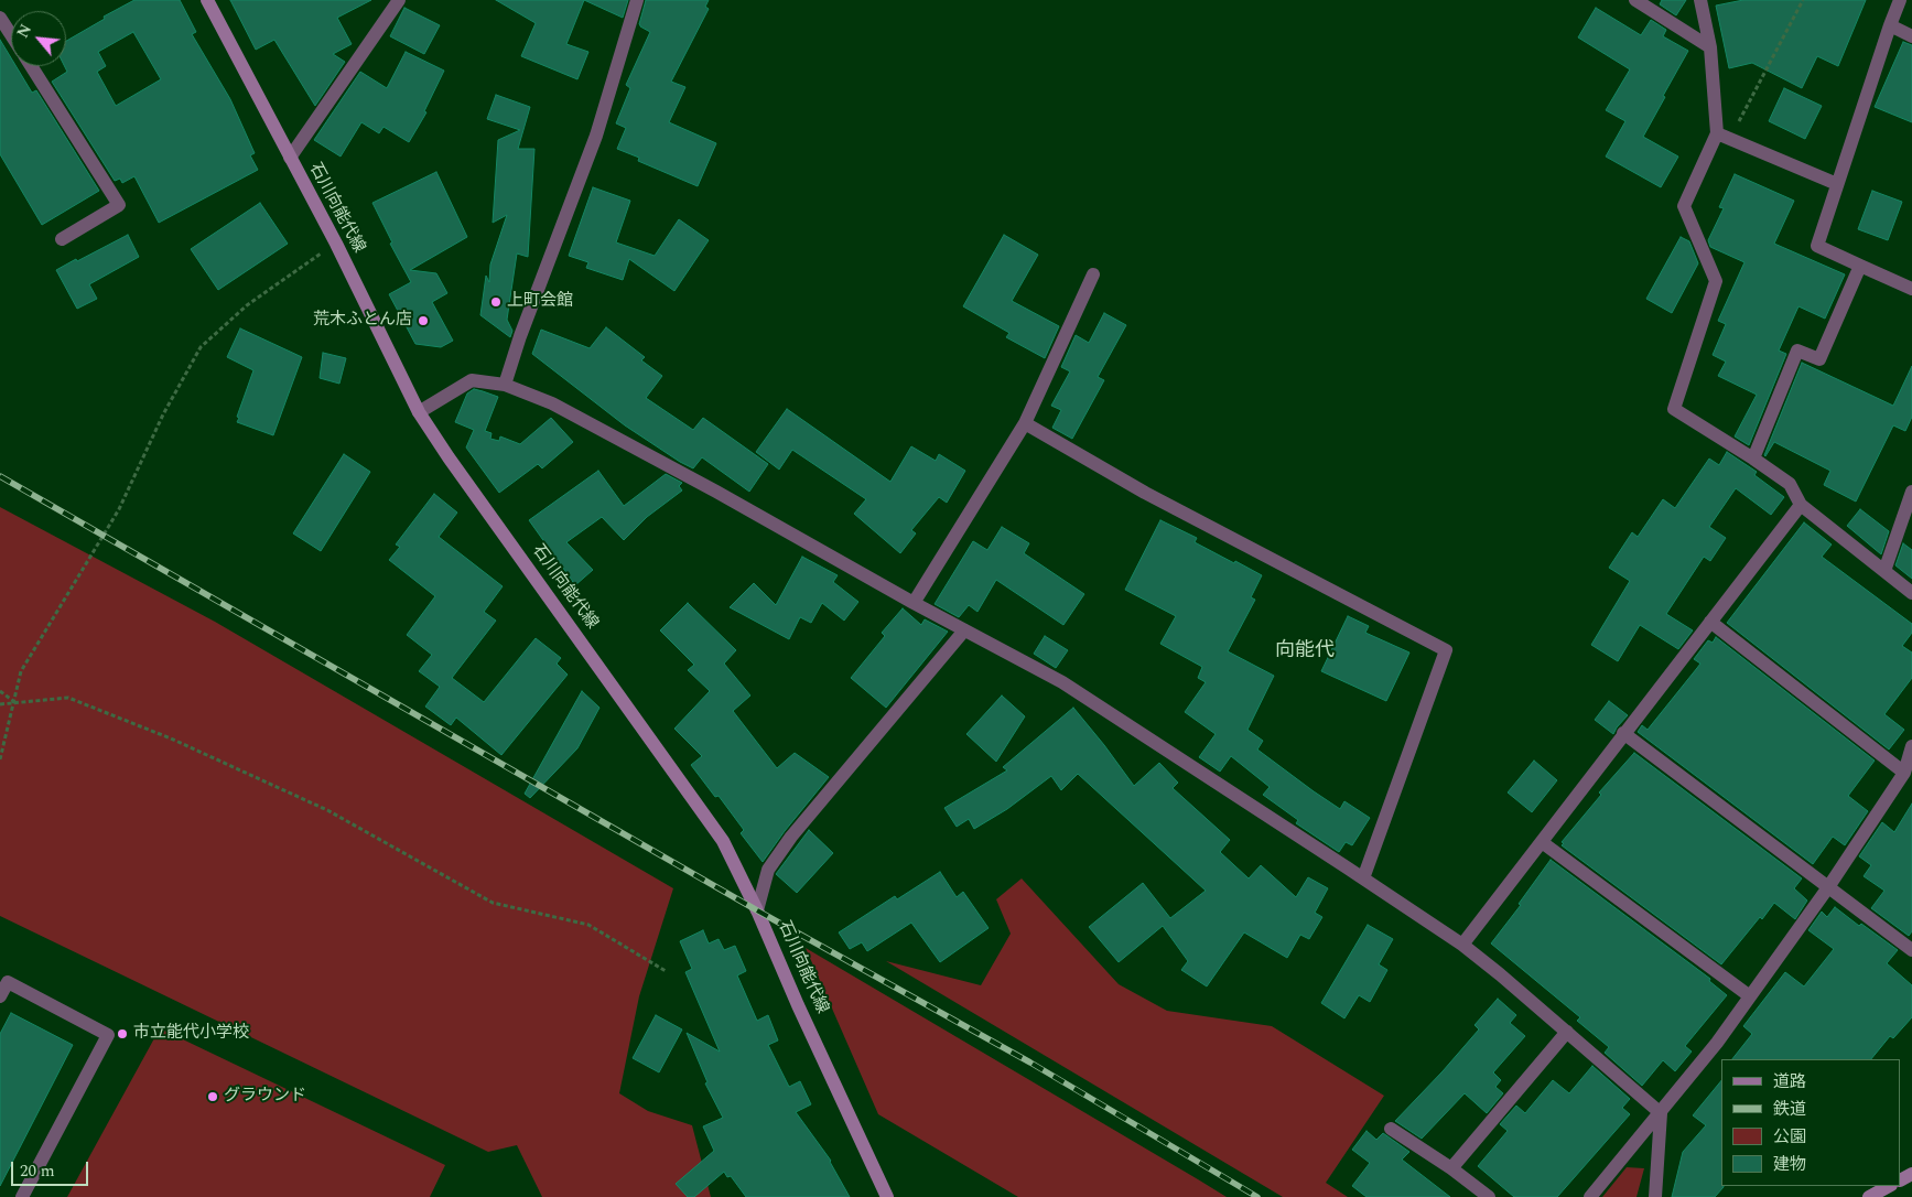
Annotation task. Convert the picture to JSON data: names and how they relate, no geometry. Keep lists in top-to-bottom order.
{
  "streets": {
    "main road": ["石川向能代線"]
  },
  "districts": ["向能代"],
  "places": [
    "上町会館",
    "荒木ふとん店",
    "市立能代小学校",
    "グラウンド"
  ],
  "legend": [
    "道路",
    "鉄道",
    "公園",
    "建物"
  ],
  "scale_bar": "20 m",
  "north": "top left"
}
